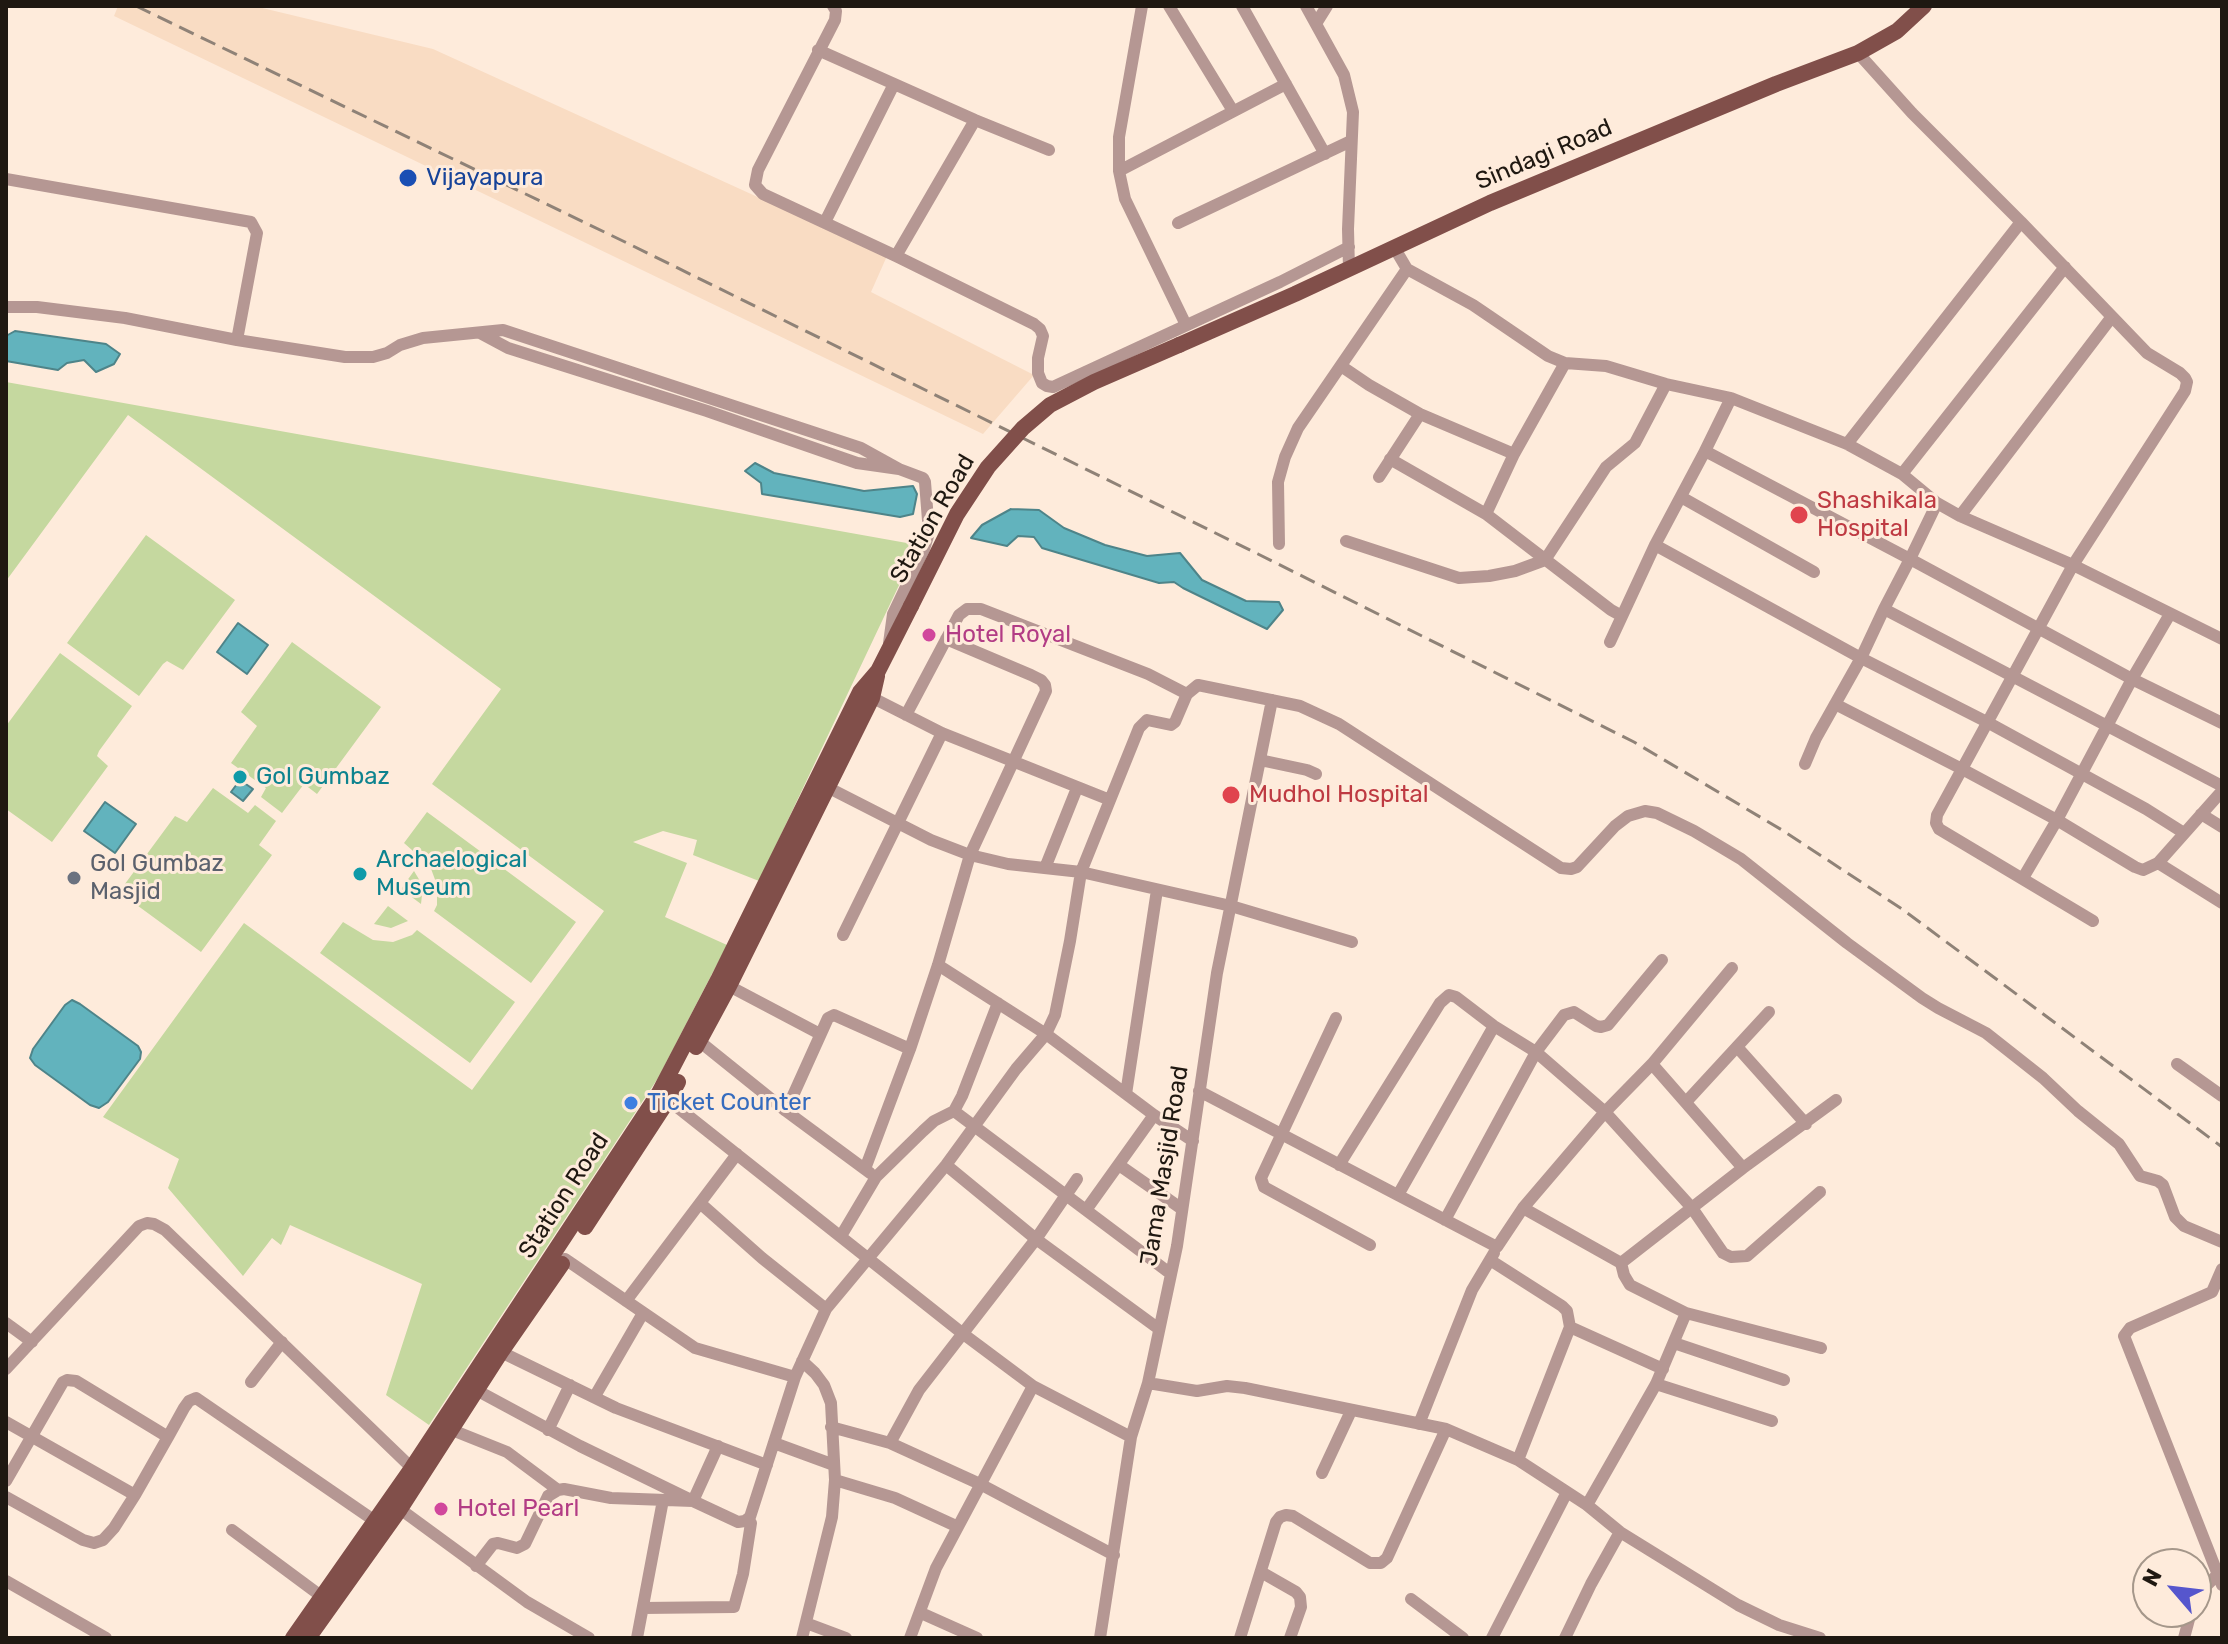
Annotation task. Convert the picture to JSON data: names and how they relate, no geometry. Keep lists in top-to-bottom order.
{
  "streets": {
    "main road": ["Sindagi Road", "Station Road"],
    "street": ["Jama Masjid Road"]
  },
  "crossings": [
    ["Sindagi Road", "Station Road"]
  ],
  "places": [
    "Vijayapura",
    "Shashikala Hospital",
    "Hotel Royal",
    "Gol Gumbaz",
    "Mudhol Hospital",
    "Archaelogical Museum",
    "Gol Gumbaz Masjid",
    "Ticket Counter",
    "Hotel Pearl"
  ],
  "north": "top left"
}
